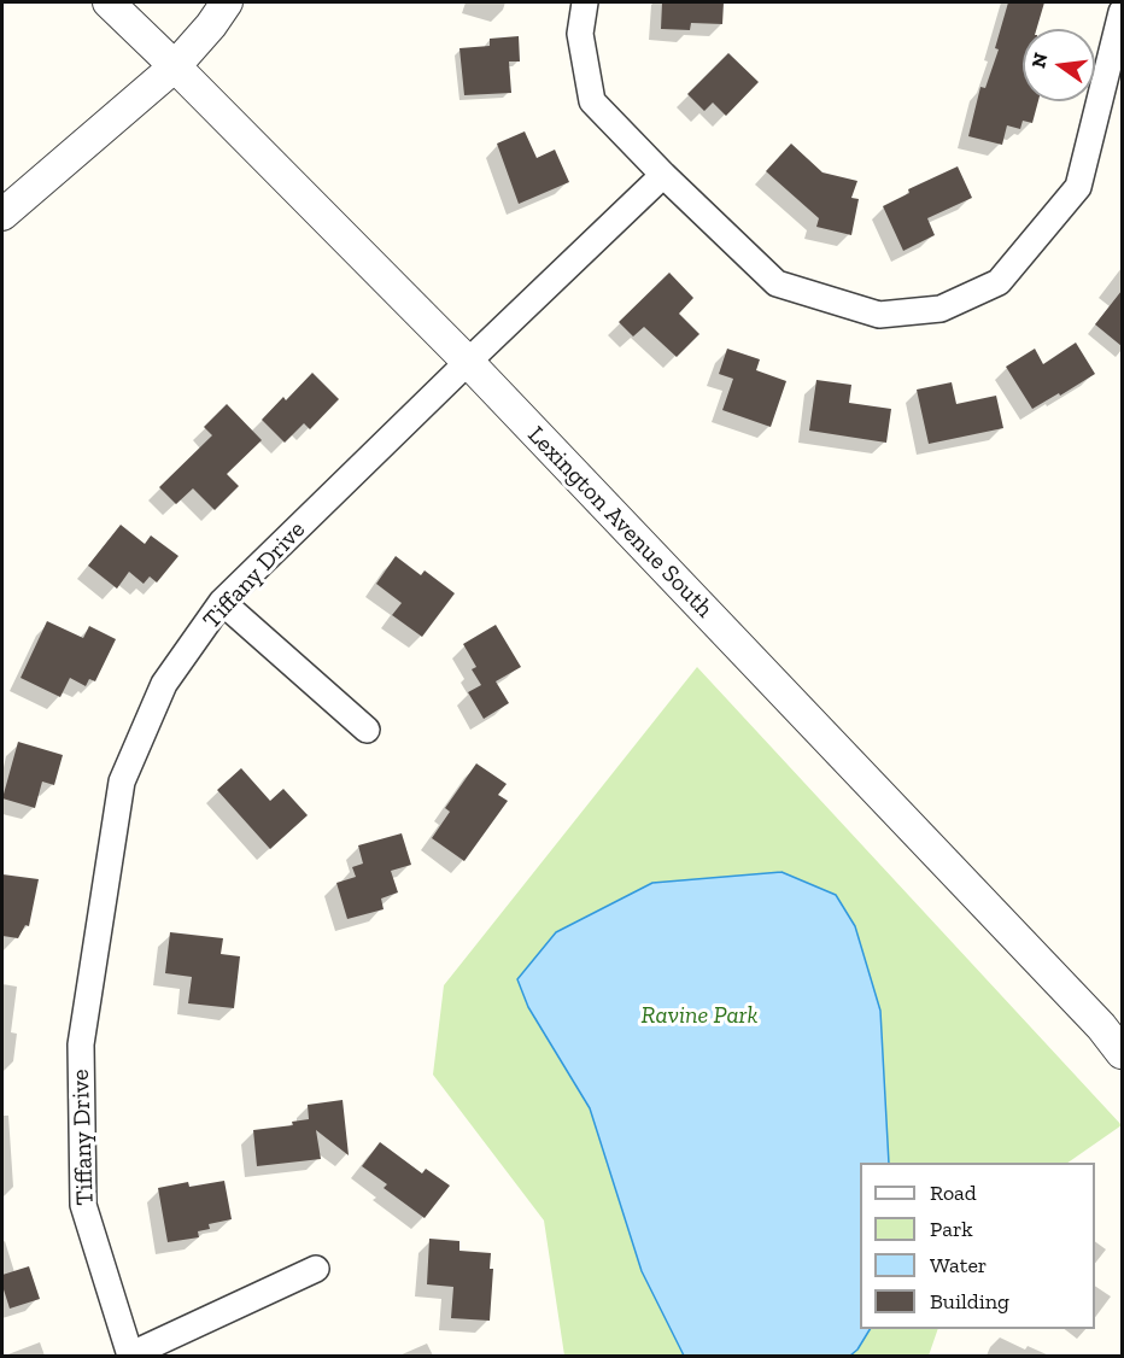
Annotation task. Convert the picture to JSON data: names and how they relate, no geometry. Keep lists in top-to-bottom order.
{
  "streets": {
    "street": ["Lexington Avenue South", "Tiffany Drive"]
  },
  "crossings": [
    ["Lexington Avenue South", "Tiffany Drive"]
  ],
  "parks": ["Ravine Park"],
  "legend": [
    "Road",
    "Park",
    "Water",
    "Building"
  ],
  "north": "left"
}
